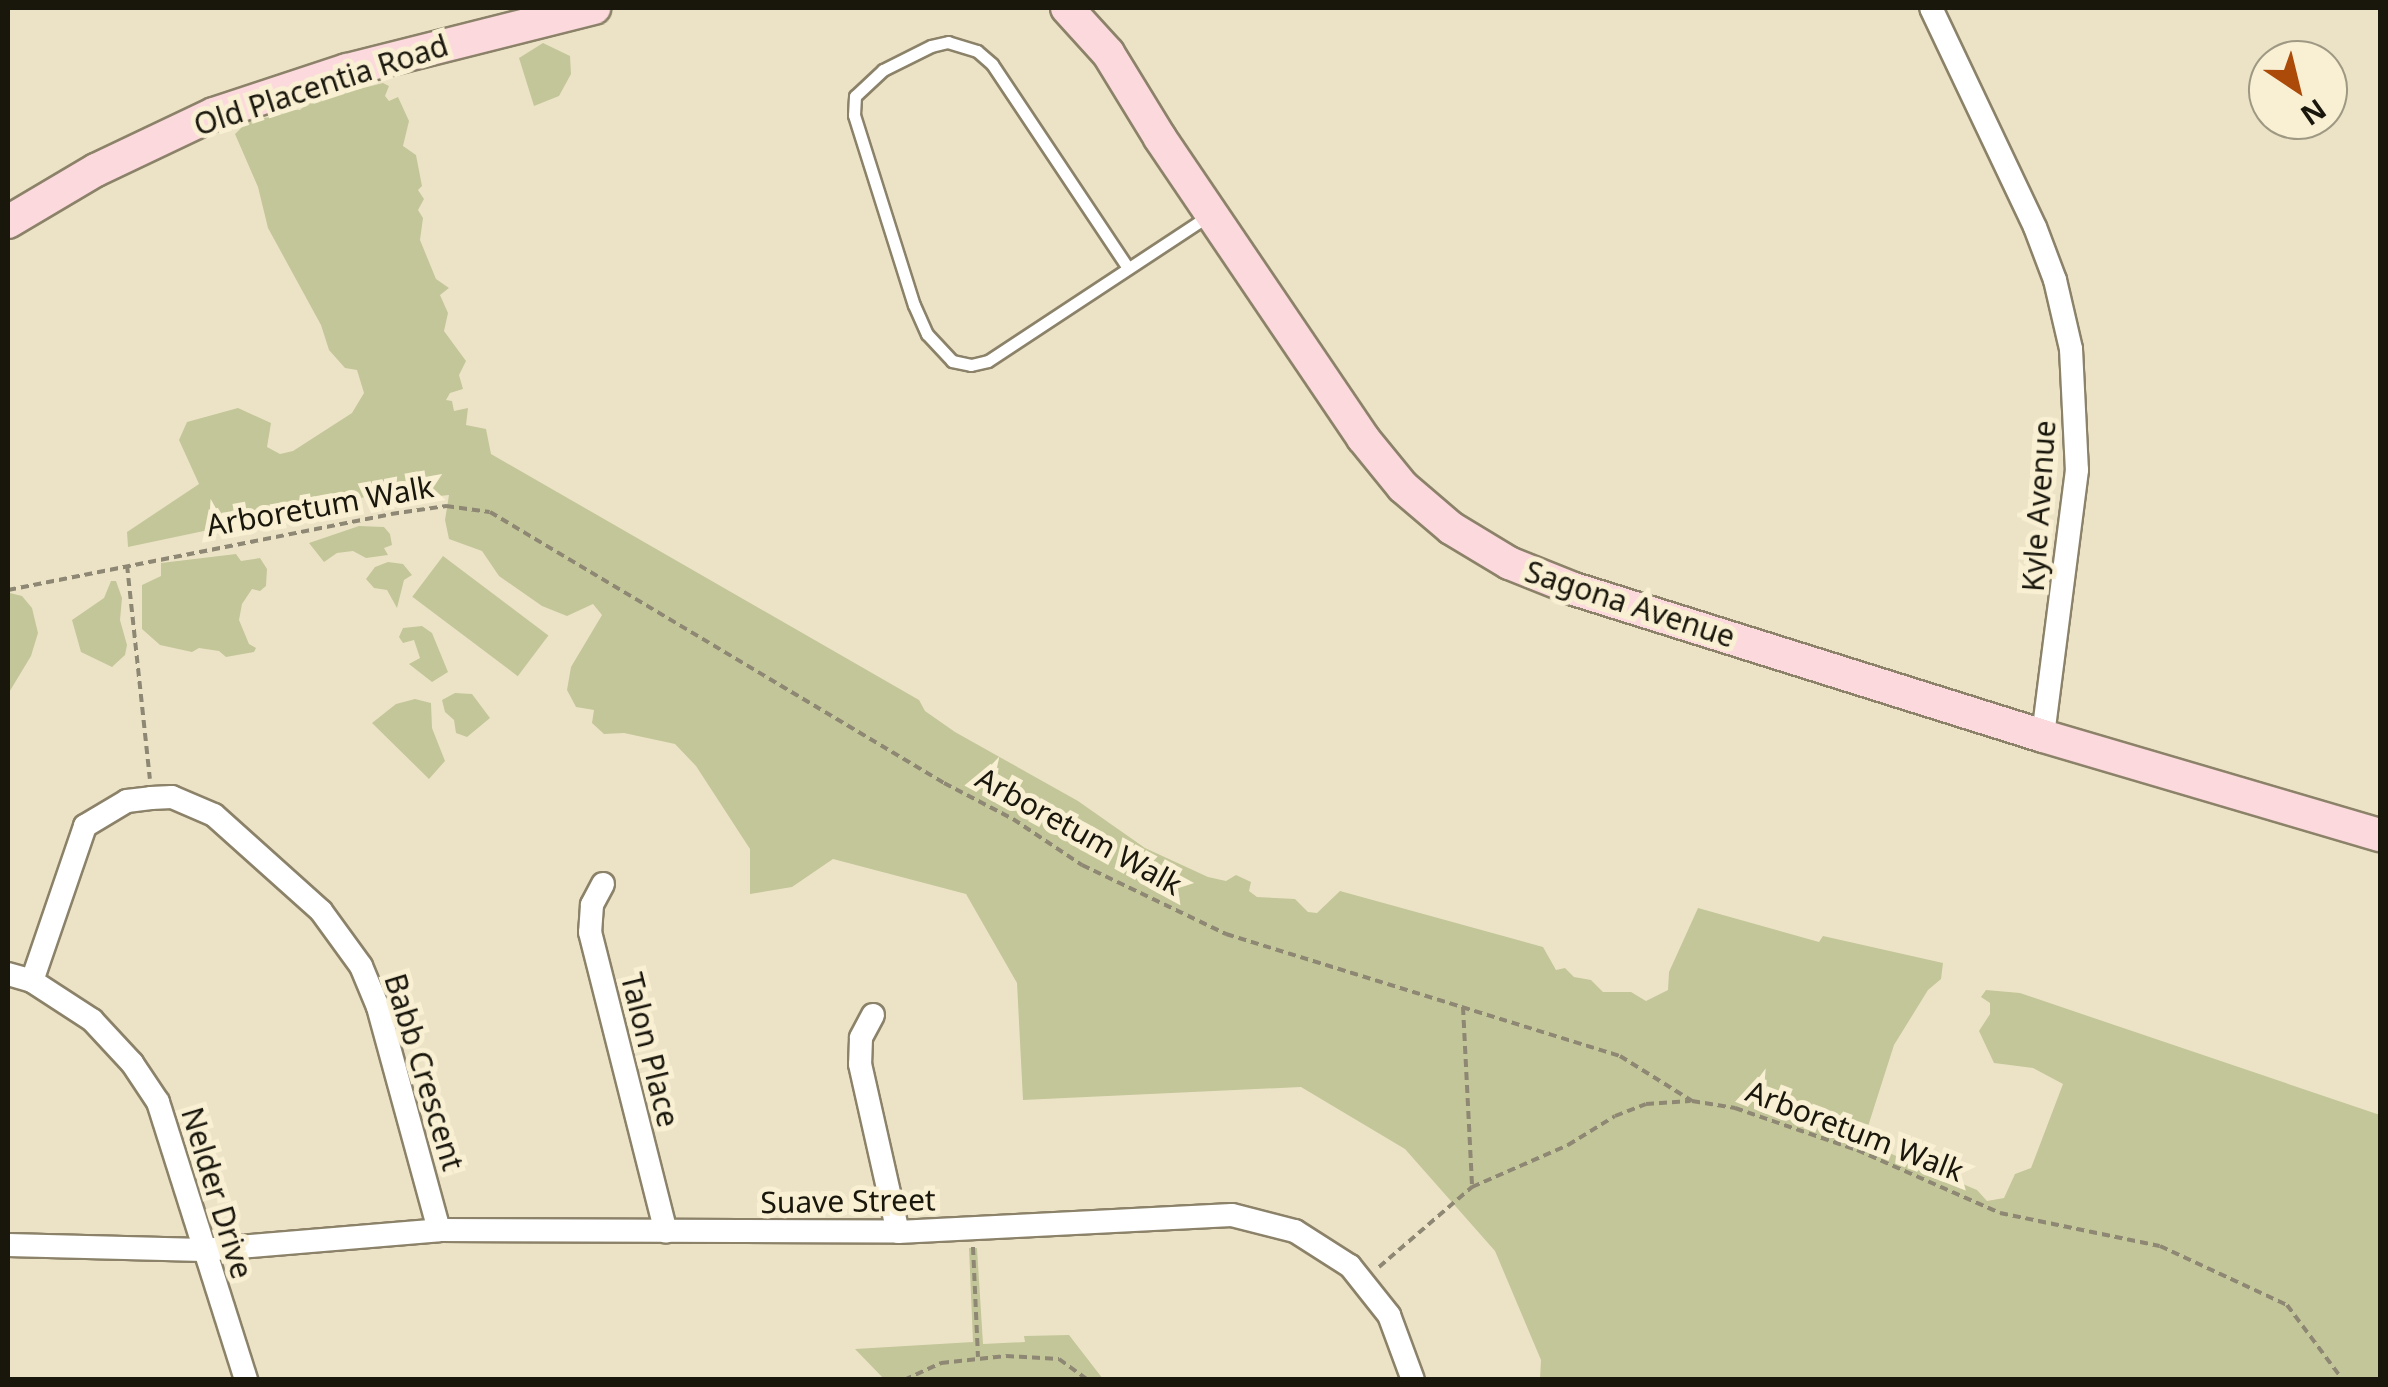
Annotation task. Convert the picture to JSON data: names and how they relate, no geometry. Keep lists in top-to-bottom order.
{
  "streets": {
    "main road": ["Old Placentia Road", "Sagona Avenue"],
    "street": [
      "Kyle Avenue",
      "Talon Place",
      "Babb Crescent",
      "Nelder Drive",
      "Suave Street"
    ],
    "path": ["Arboretum Walk"]
  },
  "crossings": [
    ["Kyle Avenue", "Sagona Avenue"],
    ["Talon Place", "Suave Street"],
    ["Babb Crescent", "Suave Street"],
    ["Nelder Drive", "Suave Street"]
  ],
  "north": "bottom right"
}
